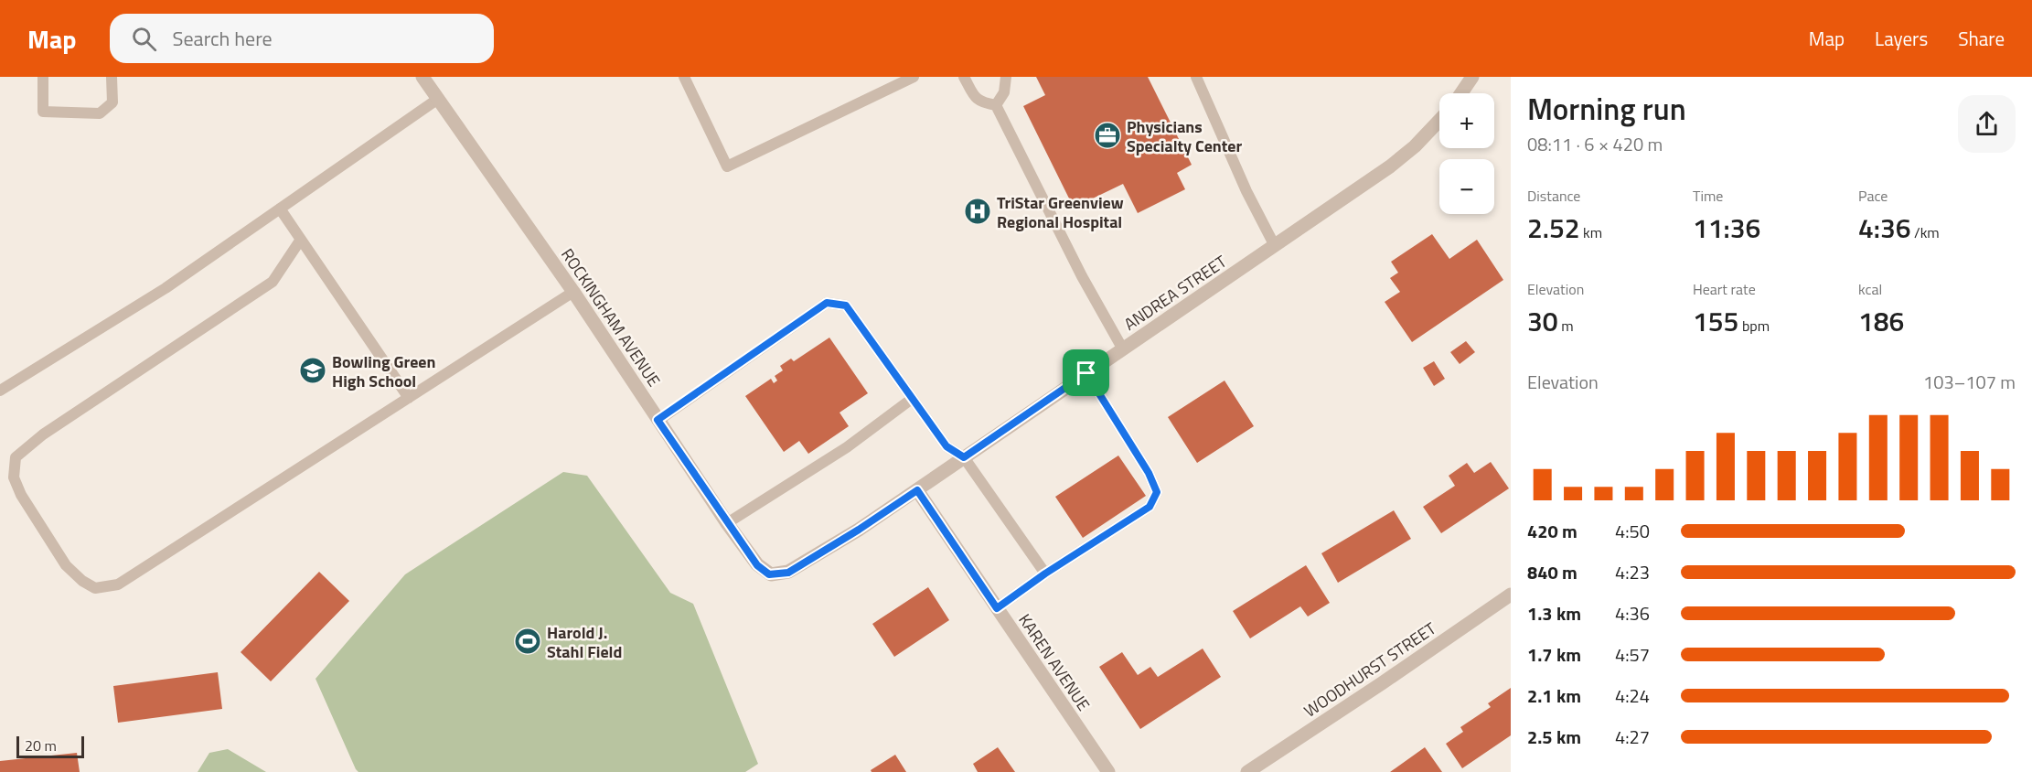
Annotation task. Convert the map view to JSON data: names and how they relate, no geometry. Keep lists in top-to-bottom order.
{
  "streets": {
    "street": [
      "ANDREA STREET",
      "ROCKINGHAM AVENUE",
      "KAREN AVENUE",
      "WOODHURST STREET"
    ]
  },
  "crossings": [
    ["ANDREA STREET", "ROCKINGHAM AVENUE"],
    ["ANDREA STREET", "KAREN AVENUE"]
  ],
  "places": {
    "office": ["Physicians Specialty Center"],
    "hospital": ["TriStar Greenview Regional Hospital"],
    "school or university": ["Bowling Green High School"],
    "sports": ["Harold J. Stahl Field"]
  },
  "scale_bar": "20 m",
  "page": {
    "header": "Map",
    "search": "Search here",
    "nav": ["Map", "Layers", "Share"],
    "heading": ["Morning run", "08:11 · 6 × 420 m"],
    "map_buttons": ["+", "−"],
    "stats": [
      ["Distance", "2.52 km"],
      ["Time", "11:36"],
      ["Pace", "4:36 /km"],
      ["Elevation", "30 m"],
      ["Heart rate", "155 bpm"],
      ["kcal", "186"]
    ],
    "chart": ["Elevation", "103–107 m"],
    "list": [
      {
        "name": "420 m",
        "note": "4:50"
      },
      {
        "name": "840 m",
        "note": "4:23"
      },
      {
        "name": "1.3 km",
        "note": "4:36"
      },
      {
        "name": "1.7 km",
        "note": "4:57"
      },
      {
        "name": "2.1 km",
        "note": "4:24"
      },
      {
        "name": "2.5 km",
        "note": "4:27"
      }
    ],
    "scale": "20 m"
  }
}
